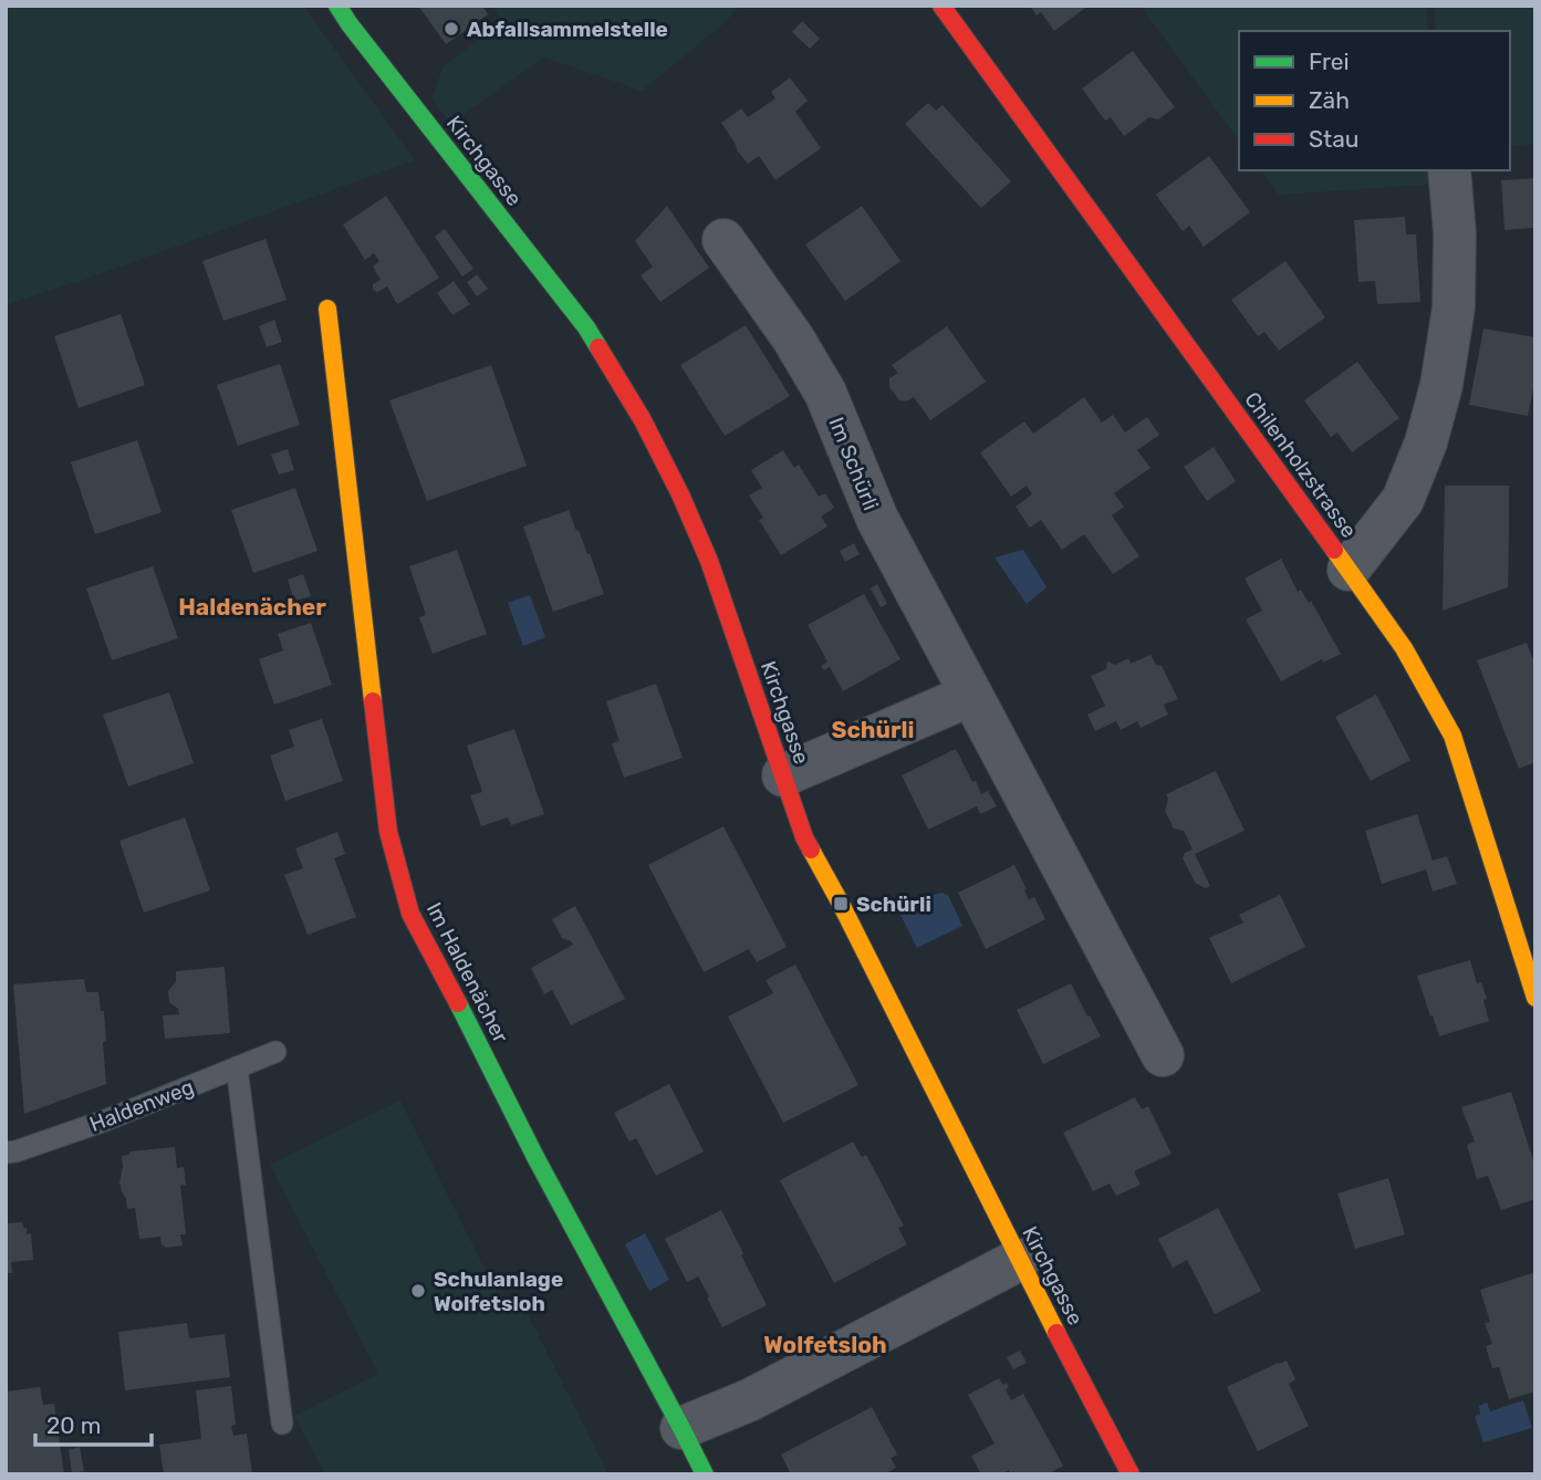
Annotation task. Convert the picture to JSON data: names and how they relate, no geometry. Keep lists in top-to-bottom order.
{
  "streets": {
    "street": [
      "Kirchgasse",
      "Im Schürli",
      "Chilenholzstrasse",
      "Im Haldenächer"
    ],
    "lane": ["Haldenweg"]
  },
  "districts": ["Haldenächer", "Schürli", "Wolfetsloh"],
  "places": {
    "other": ["Abfallsammelstelle", "Schulanlage Wolfetsloh"],
    "transit": ["Schürli"]
  },
  "legend": ["Frei", "Zäh", "Stau"],
  "scale_bar": "20 m"
}
